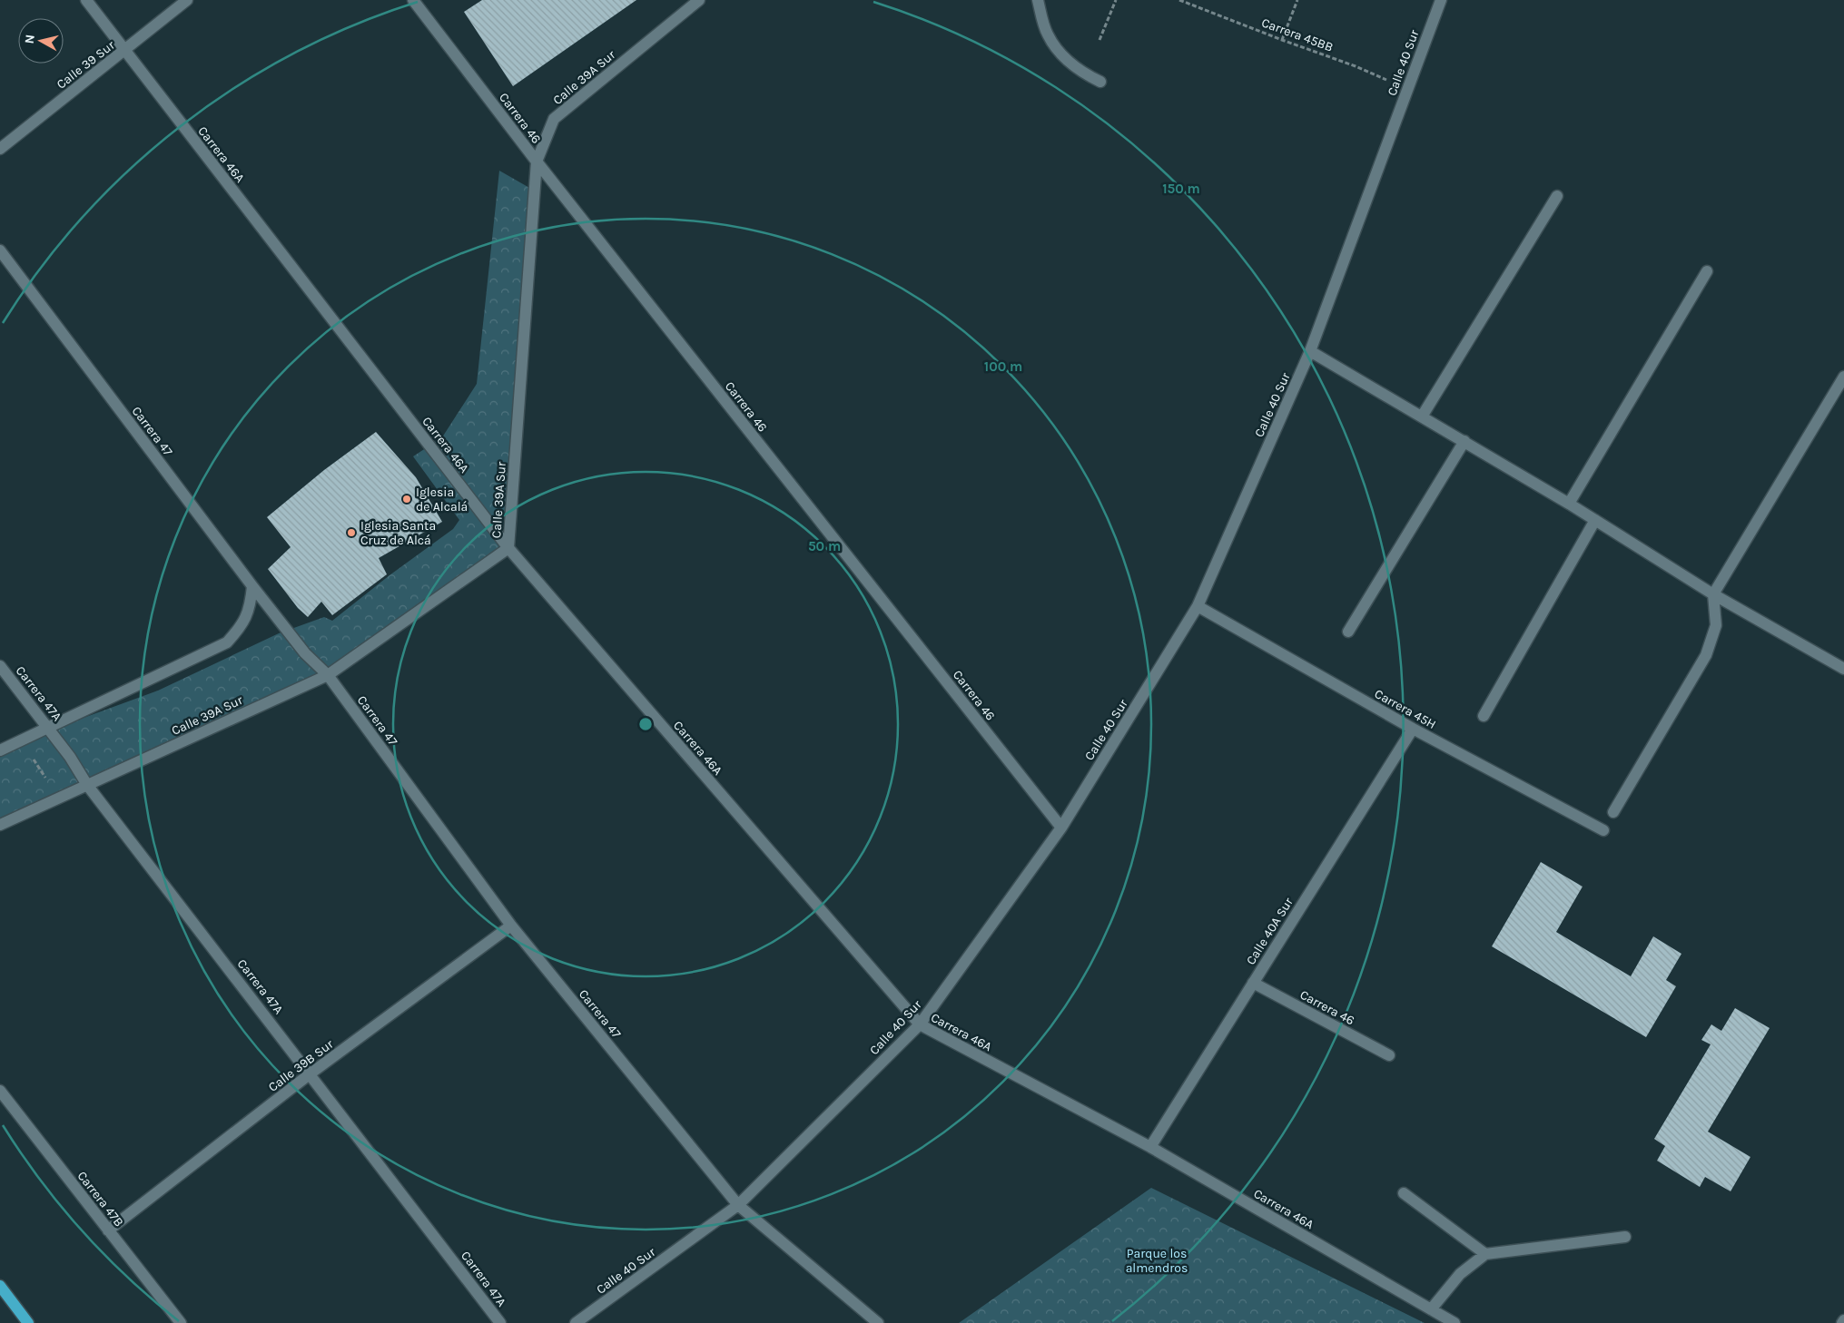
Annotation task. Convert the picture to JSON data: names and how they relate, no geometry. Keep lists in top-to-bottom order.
{
  "streets": {
    "street": [
      "Calle 40 Sur",
      "Calle 39 Sur",
      "Calle 39A Sur",
      "Carrera 46",
      "Carrera 46A",
      "Carrera 47",
      "Carrera 47A",
      "Carrera 45H",
      "Calle 40A Sur",
      "Calle 39B Sur",
      "Carrera 47B"
    ],
    "path": ["Carrera 45BB"]
  },
  "crossings": [
    ["Carrera 45BB", "Calle 40 Sur"],
    ["Calle 40 Sur", "Carrera 46"],
    ["Calle 40 Sur", "Carrera 46A"],
    ["Calle 40 Sur", "Carrera 47"],
    ["Calle 40 Sur", "Carrera 45H"],
    ["Calle 39 Sur", "Carrera 46A"],
    ["Calle 39A Sur", "Carrera 46"],
    ["Calle 39A Sur", "Carrera 46A"],
    ["Calle 39A Sur", "Carrera 47"],
    ["Calle 39A Sur", "Carrera 47A"],
    ["Carrera 46", "Calle 40A Sur"],
    ["Carrera 46A", "Calle 40A Sur"],
    ["Carrera 47", "Calle 39B Sur"],
    ["Carrera 47A", "Calle 39B Sur"],
    ["Carrera 45H", "Calle 40A Sur"],
    ["Calle 39B Sur", "Carrera 47B"]
  ],
  "parks": ["Parque los almendros"],
  "places": ["Iglesia de Alcalá", "Iglesia Santa Cruz de Alcá"],
  "north": "left",
  "rings": ["150 m", "100 m", "50 m"]
}
